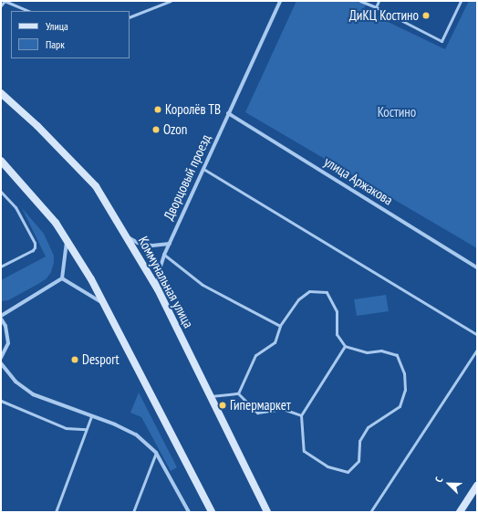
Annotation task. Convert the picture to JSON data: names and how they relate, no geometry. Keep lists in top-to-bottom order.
{
  "streets": {
    "main road": ["Коммунальная улица"],
    "street": ["Дворцовый проезд", "улица Аржакова"]
  },
  "crossings": [
    ["Дворцовый проезд", "улица Аржакова"],
    ["Дворцовый проезд", "Коммунальная улица"]
  ],
  "parks": ["Костино"],
  "places": [
    "ДиКЦ Костино",
    "Королёв ТВ",
    "Ozon",
    "Desport",
    "Гипермаркет"
  ],
  "legend": ["Улица", "Парк"],
  "north": "top left"
}
